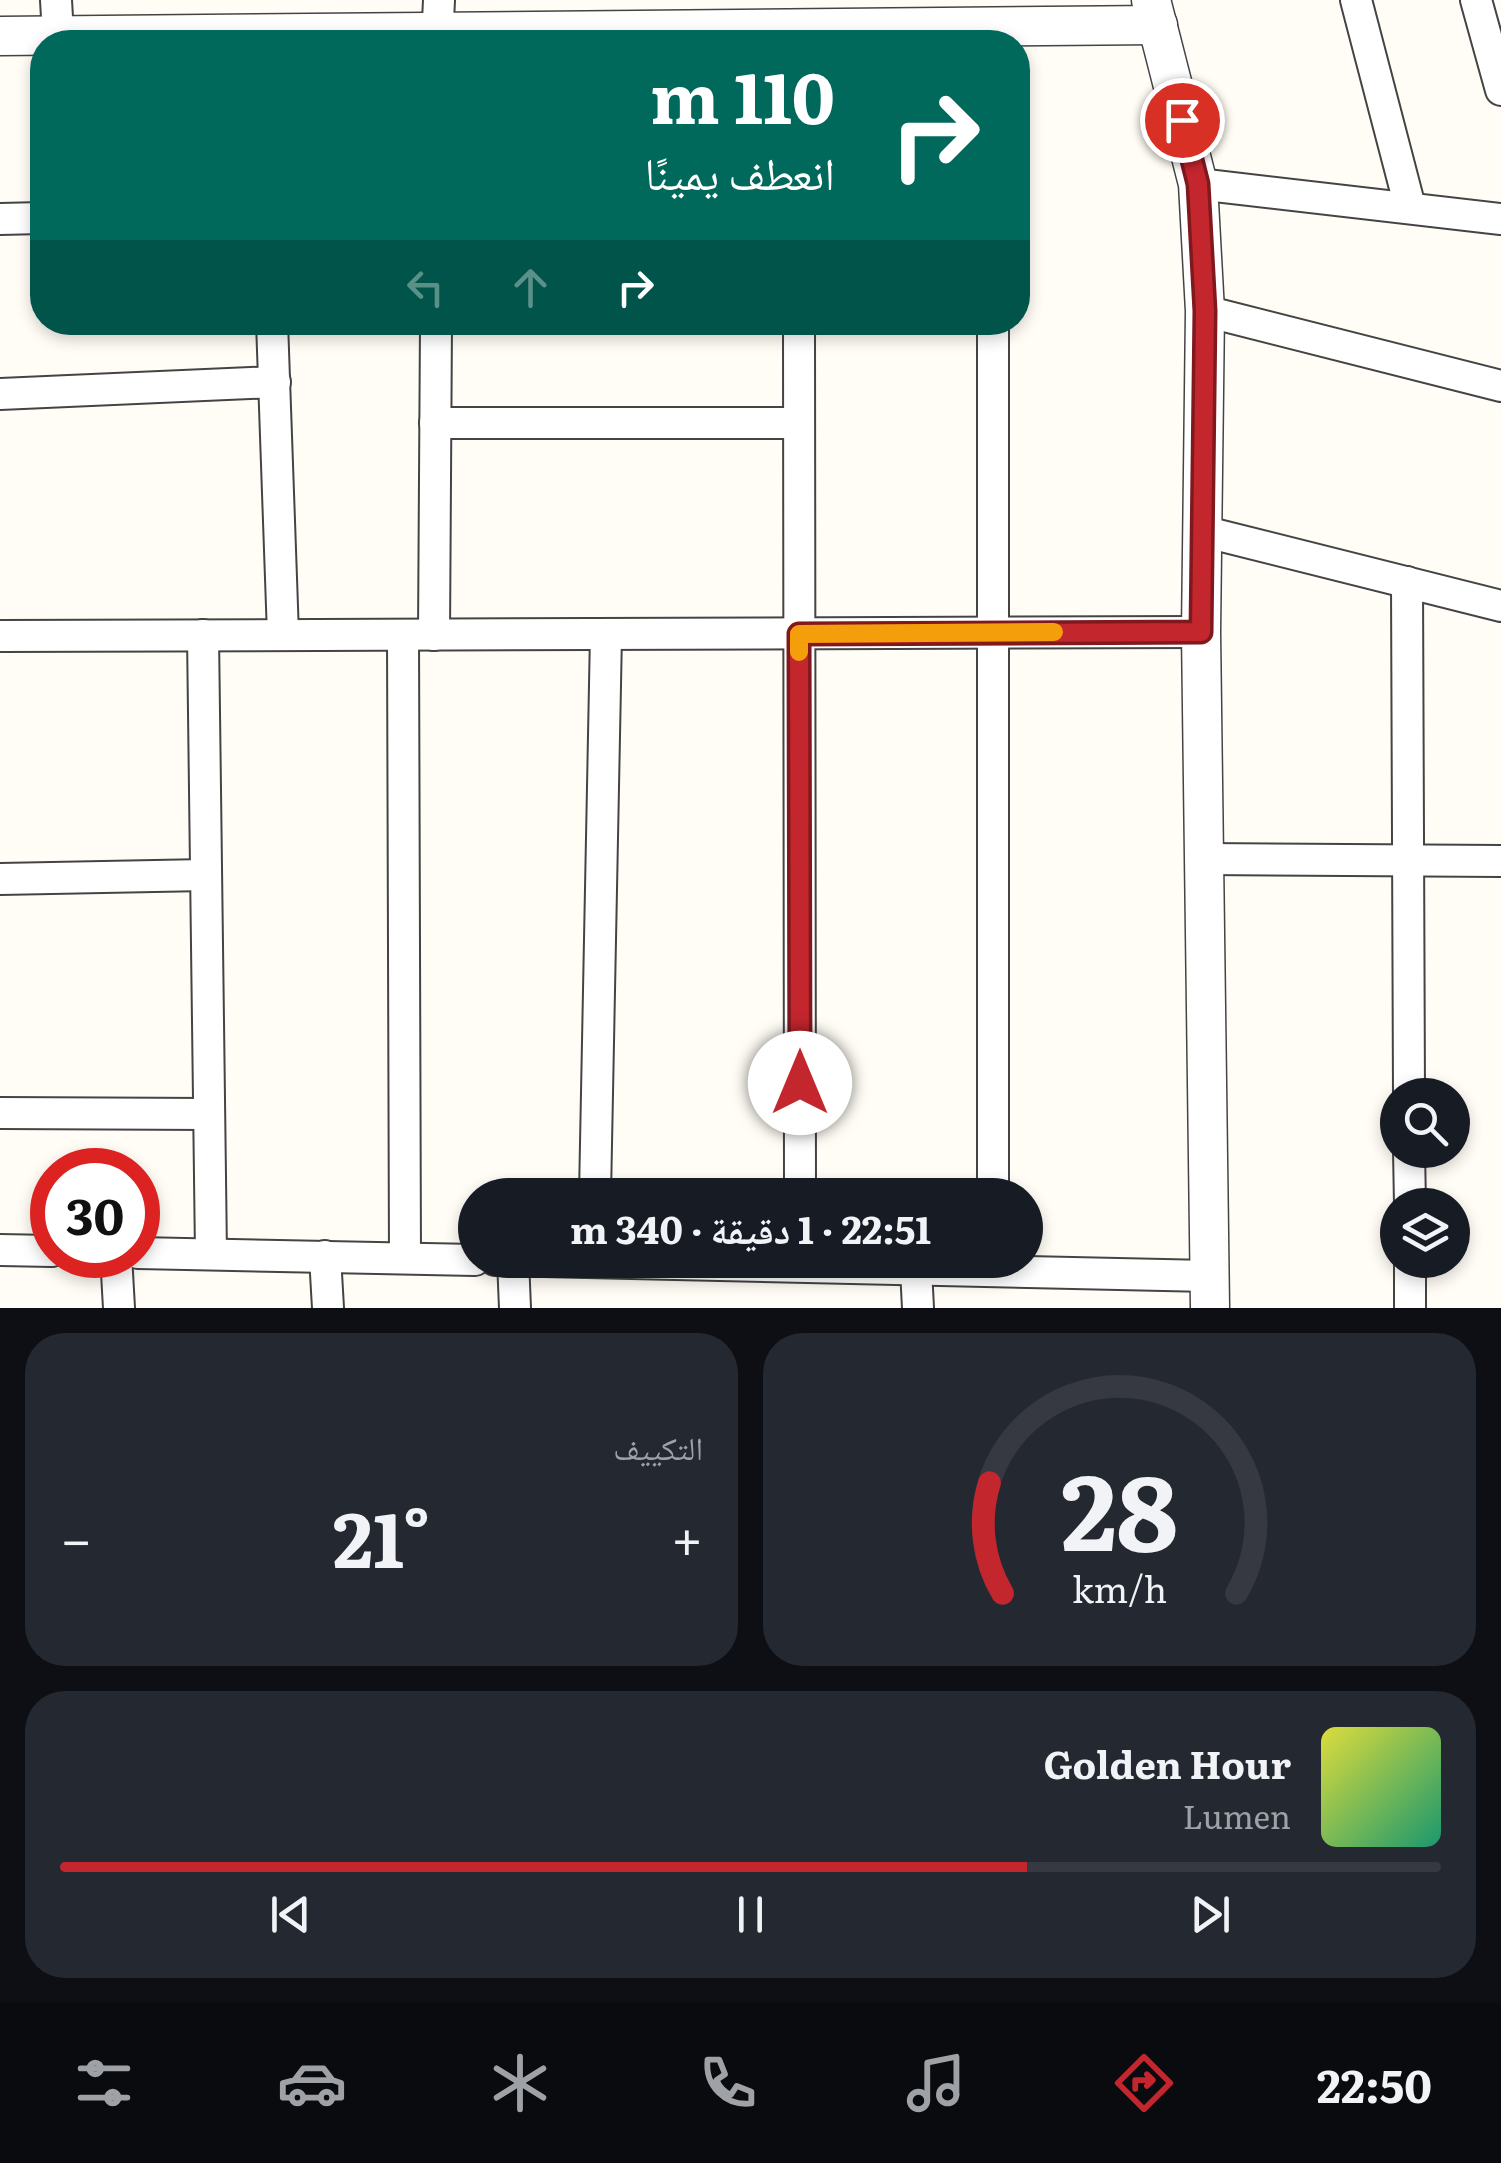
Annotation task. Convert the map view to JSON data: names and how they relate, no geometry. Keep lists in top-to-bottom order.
{
  "page": {
    "turn": ["110 m", "انعطف يمينًا"],
    "limit": "30",
    "trip": "22:51 · 1 دقيقة · 340 m",
    "tile": "التكييف",
    "heat": ["−", "21°", "+"],
    "song": ["Golden Hour", "Lumen"],
    "tabs": "22:50",
    "gauge": ["28", "km/h"]
  }
}
